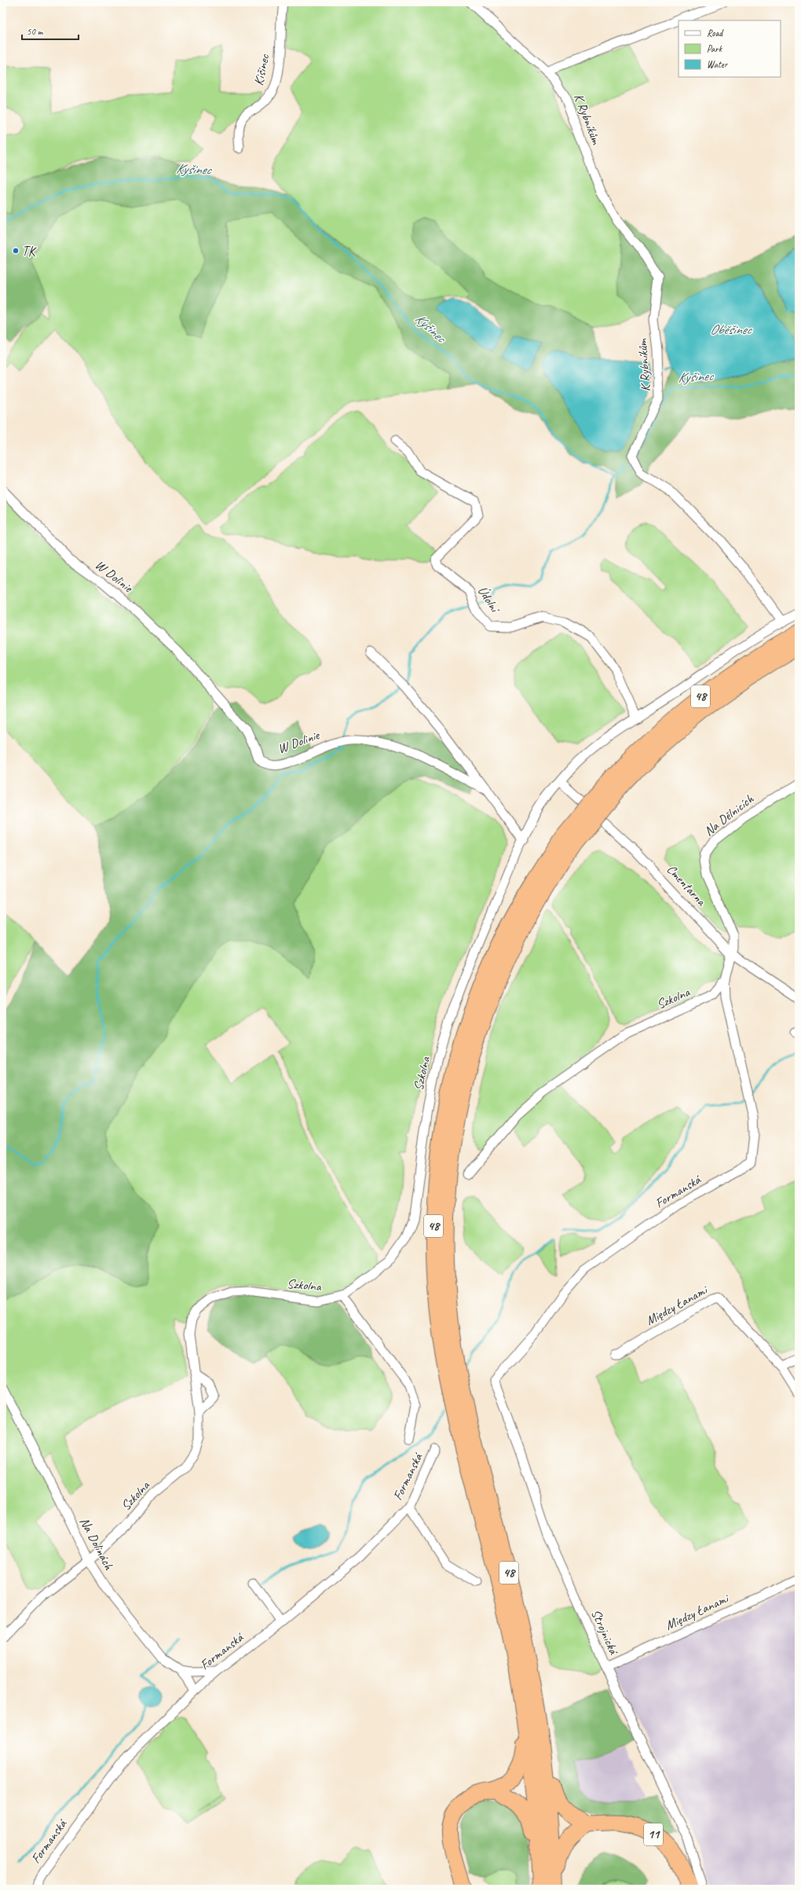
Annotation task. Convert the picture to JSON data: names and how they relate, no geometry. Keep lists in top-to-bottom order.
{
  "streets": {
    "highway": ["48", "11"],
    "street": [
      "Kišinec",
      "K Rybníkům",
      "W Dolinie",
      "Údolní",
      "Na Dělnicích",
      "Cmentarna",
      "Szkolna",
      "Formanská",
      "Między Łanami",
      "Na Dolinách",
      "Strojnická"
    ]
  },
  "crossings": [
    ["K Rybníkům", "Szkolna"],
    ["Údolní", "Szkolna"],
    ["Na Dělnicích", "Cmentarna"],
    ["Na Dělnicích", "Szkolna"],
    ["Cmentarna", "Szkolna"],
    ["Szkolna", "Formanská"],
    ["Szkolna", "Na Dolinách"],
    ["Formanská", "Na Dolinách"],
    ["Formanská", "Strojnická"],
    ["Między Łanami", "Strojnická"]
  ],
  "water": ["Kyšinec", "Oběšinec"],
  "places": ["TK"],
  "legend": ["Road", "Park", "Water"],
  "scale_bar": "50 m"
}
